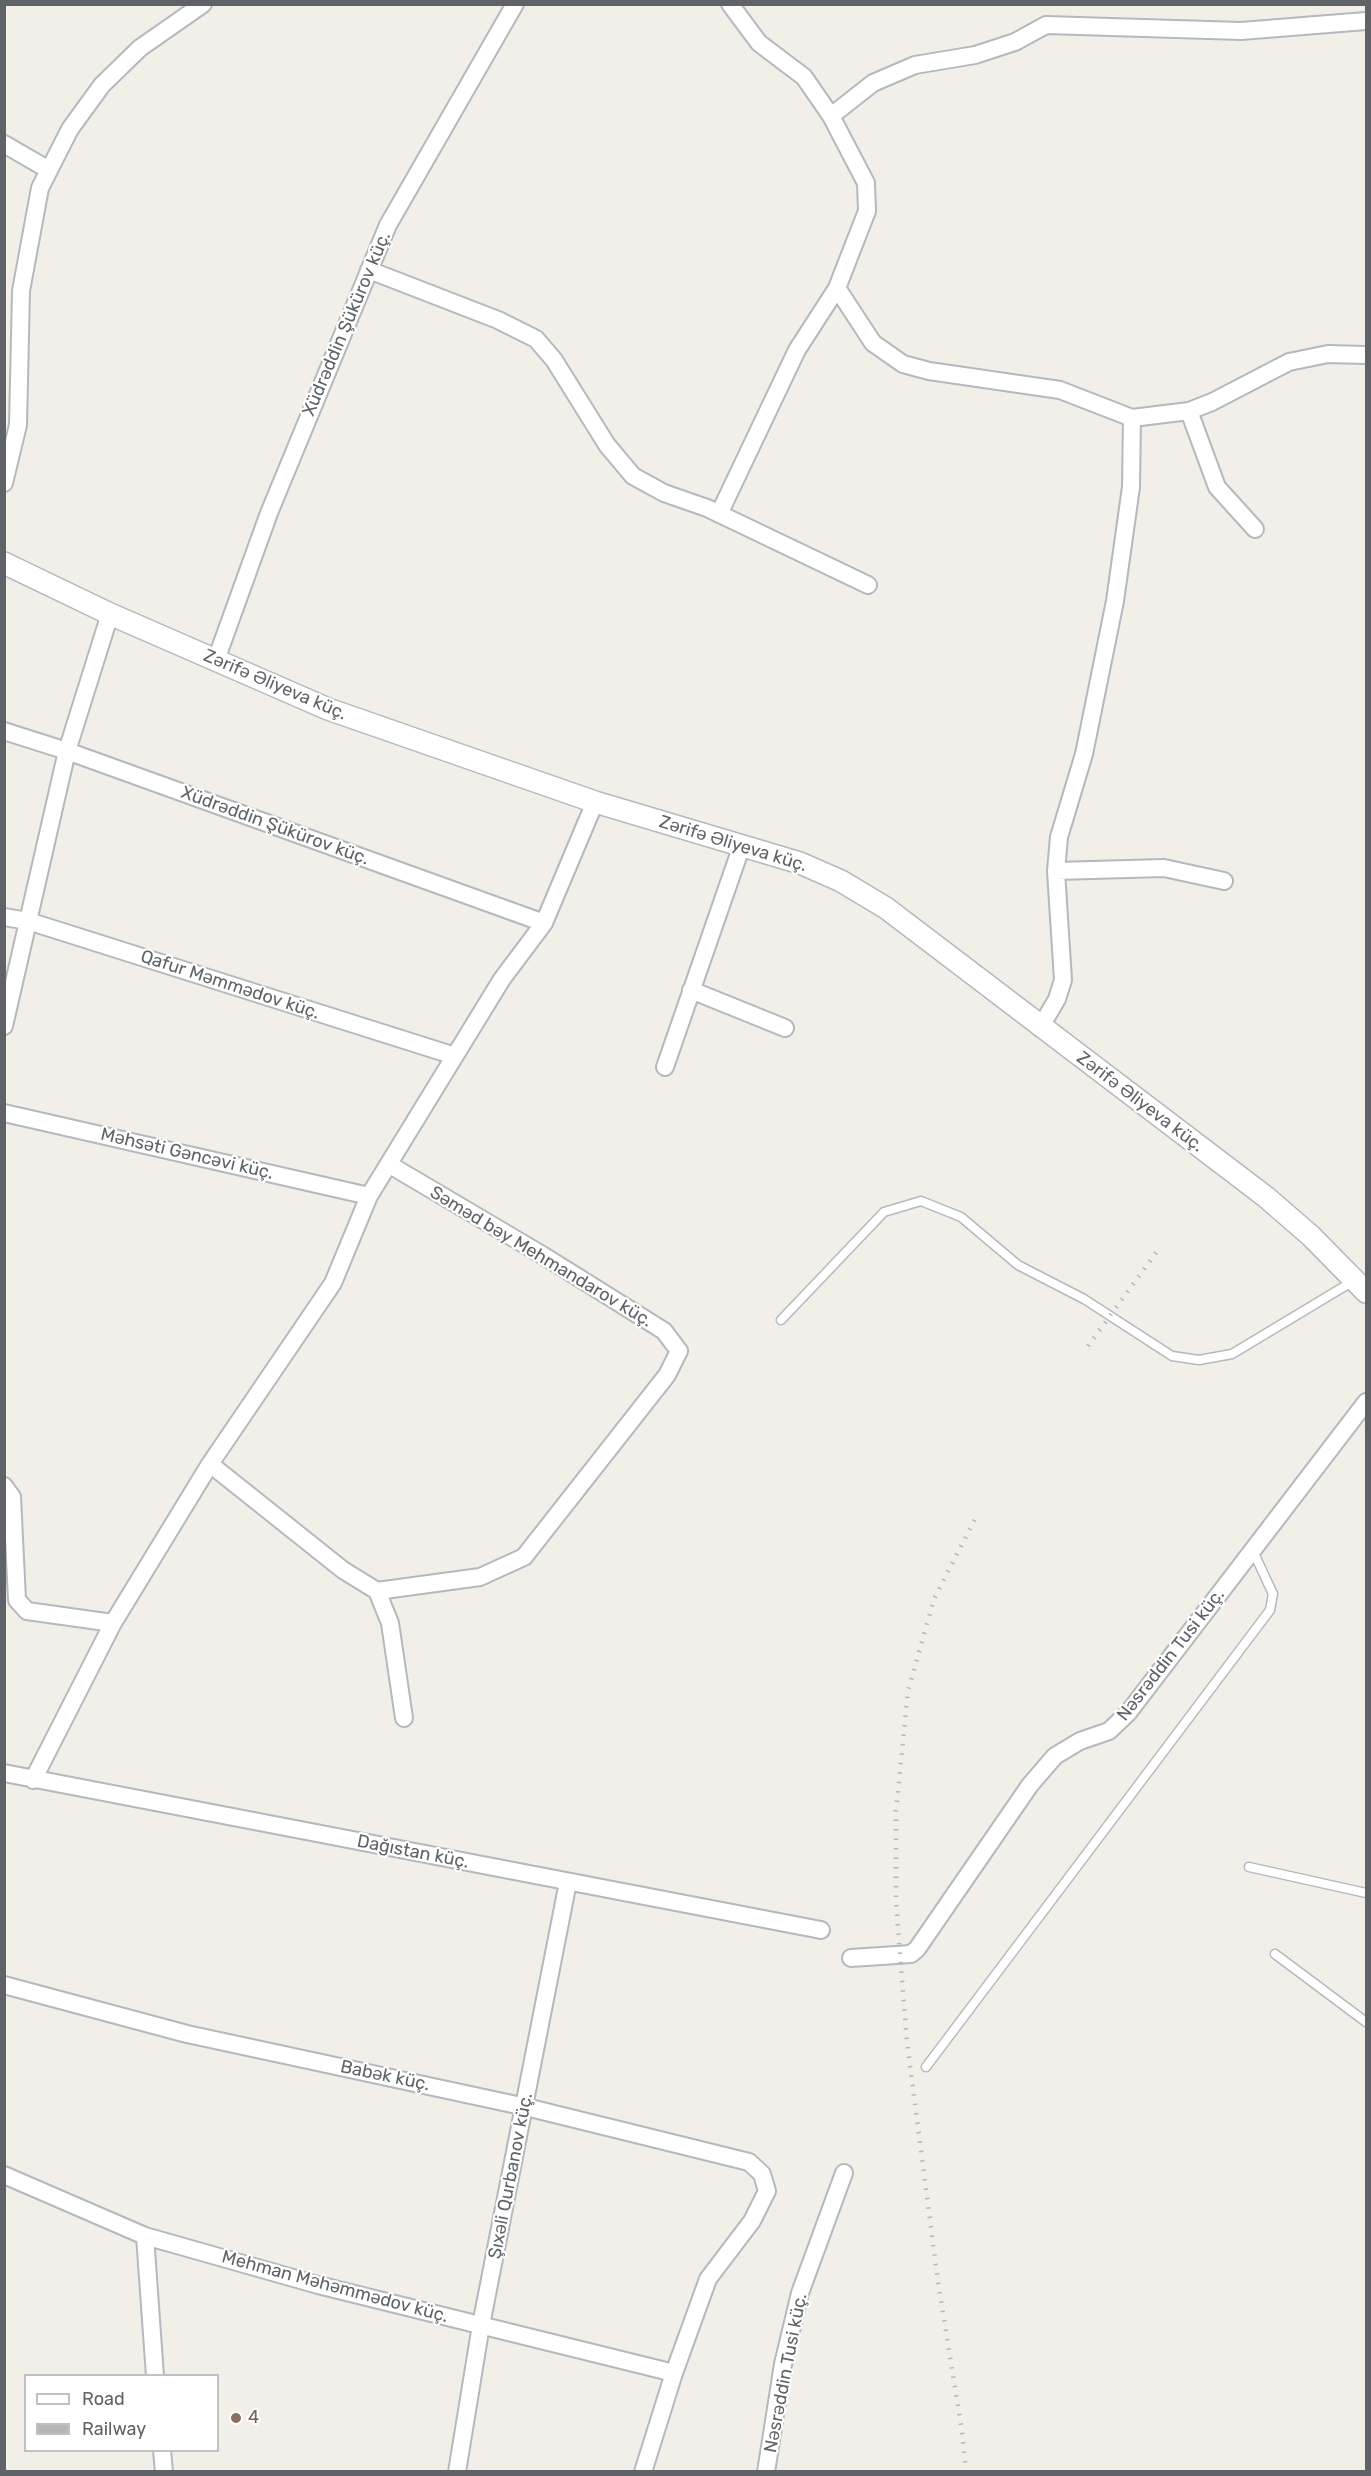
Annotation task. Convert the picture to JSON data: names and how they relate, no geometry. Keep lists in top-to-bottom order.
{
  "streets": {
    "street": [
      "Xüdrəddin Şükürov küç.",
      "Zərifə Əliyeva küç.",
      "Qafur Məmmədov küç.",
      "Məhsəti Gəncəvi küç.",
      "Səməd bəy Mehmandarov küç.",
      "Nəsrəddin Tusi küç.",
      "Dağıstan küç.",
      "Babək küç.",
      "Şıxəli Qurbanov küç.",
      "Mehman Məhəmmədov küç."
    ]
  },
  "crossings": [
    ["Xüdrəddin Şükürov küç.", "Zərifə Əliyeva küç."],
    ["Dağıstan küç.", "Şıxəli Qurbanov küç."],
    ["Babək küç.", "Şıxəli Qurbanov küç."],
    ["Babək küç.", "Mehman Məhəmmədov küç."],
    ["Şıxəli Qurbanov küç.", "Mehman Məhəmmədov küç."]
  ],
  "places": ["4"],
  "legend": ["Road", "Railway"]
}
